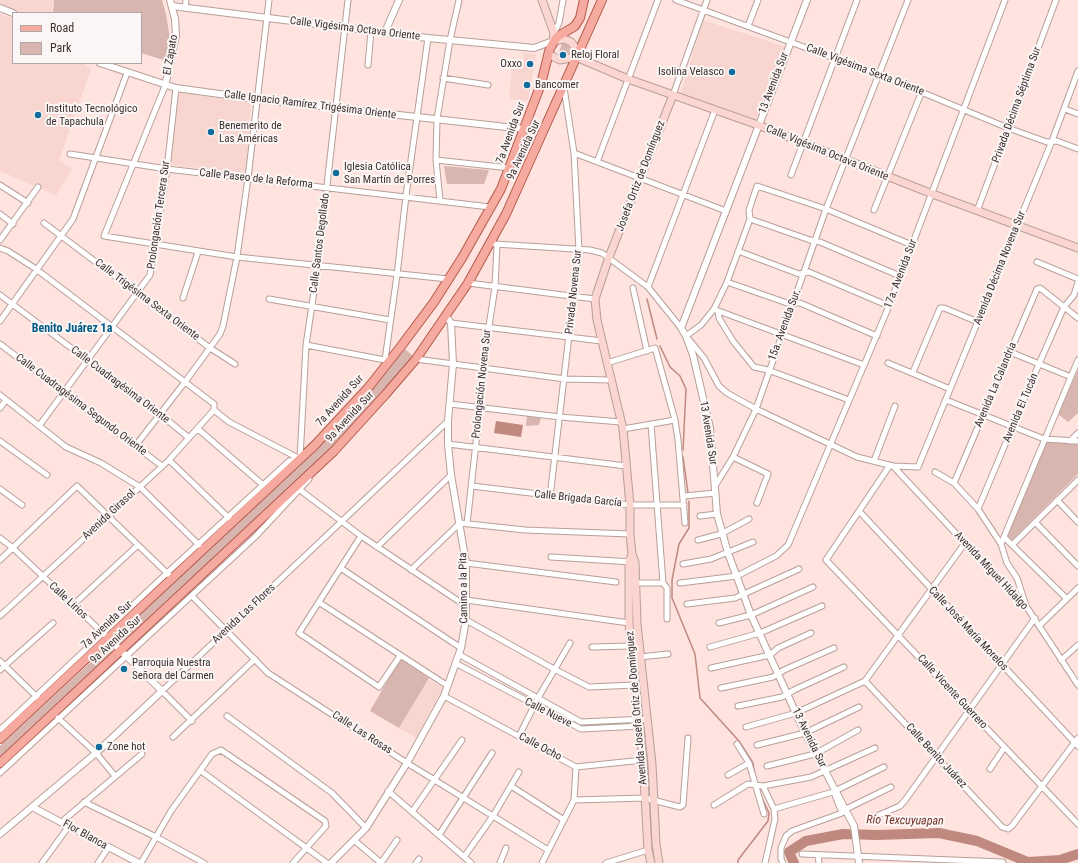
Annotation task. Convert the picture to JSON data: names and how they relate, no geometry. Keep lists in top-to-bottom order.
{
  "streets": {
    "main road": [
      "Calle Vigésima Octava Oriente",
      "7a Avenida Sur",
      "9a Avenida Sur",
      "Josefa Ortiz de Domínguez",
      "Avenida Josefa Ortiz de Domínguez"
    ],
    "street": [
      "El Zapato",
      "Calle Vigésima Sexta Oriente",
      "13 Avenida Sur",
      "Calle Ignacio Ramírez Trigésima Oriente",
      "Privada Décima Séptima Sur",
      "Calle Paseo de la Reforma",
      "Prolongación Tercera Sur",
      "Calle Santos Degollado",
      "Avenida Décima Novena Sur",
      "17a. Avenida Sur",
      "Privada Novena Sur",
      "Calle Trigésima Sexta Oriente",
      "15a. Avenida Sur.",
      "Prolongación Novena Sur",
      "Calle Cuadragésima Oriente",
      "Avenida La Calandria",
      "Calle Cuadragésima Segundo Oriente",
      "Avenida El Tucán",
      "Calle Brigada García",
      "Avenida Girasol",
      "Avenida Miguel Hidalgo",
      "Camino a la Pita",
      "Calle Lirios",
      "Avenida Las Flores",
      "Calle José María Morelos",
      "Calle Vicente Guerrero",
      "Calle Nueve",
      "Calle Las Rosas",
      "Calle Ocho",
      "Calle Benito Juárez",
      "Flor Blanca"
    ]
  },
  "crossings": [
    ["Calle Vigésima Octava Oriente", "El Zapato"],
    ["Calle Vigésima Octava Oriente", "13 Avenida Sur"],
    ["Calle Vigésima Octava Oriente", "Privada Décima Séptima Sur"],
    ["Calle Vigésima Octava Oriente", "7a Avenida Sur"],
    ["Calle Vigésima Octava Oriente", "9a Avenida Sur"],
    ["Calle Vigésima Octava Oriente", "Josefa Ortiz de Domínguez"],
    ["Calle Vigésima Octava Oriente", "Calle Santos Degollado"],
    ["Calle Vigésima Octava Oriente", "Avenida Décima Novena Sur"],
    ["Calle Vigésima Octava Oriente", "17a. Avenida Sur"],
    ["Calle Vigésima Octava Oriente", "15a. Avenida Sur."],
    ["El Zapato", "Calle Ignacio Ramírez Trigésima Oriente"],
    ["Calle Vigésima Sexta Oriente", "13 Avenida Sur"],
    ["Calle Vigésima Sexta Oriente", "Privada Décima Séptima Sur"],
    ["Calle Vigésima Sexta Oriente", "Avenida Décima Novena Sur"],
    ["Calle Vigésima Sexta Oriente", "17a. Avenida Sur"],
    ["Calle Vigésima Sexta Oriente", "15a. Avenida Sur."],
    ["13 Avenida Sur", "17a. Avenida Sur"],
    ["13 Avenida Sur", "15a. Avenida Sur."],
    ["Calle Ignacio Ramírez Trigésima Oriente", "7a Avenida Sur"],
    ["Calle Ignacio Ramírez Trigésima Oriente", "Prolongación Tercera Sur"],
    ["Calle Ignacio Ramírez Trigésima Oriente", "Calle Santos Degollado"],
    ["7a Avenida Sur", "9a Avenida Sur"],
    ["7a Avenida Sur", "Calle Paseo de la Reforma"],
    ["7a Avenida Sur", "Calle Santos Degollado"],
    ["7a Avenida Sur", "Calle Lirios"],
    ["9a Avenida Sur", "Privada Novena Sur"],
    ["9a Avenida Sur", "Prolongación Novena Sur"],
    ["9a Avenida Sur", "Camino a la Pita"],
    ["9a Avenida Sur", "Calle Lirios"],
    ["Josefa Ortiz de Domínguez", "Avenida Josefa Ortiz de Domínguez"],
    ["Calle Paseo de la Reforma", "Prolongación Tercera Sur"],
    ["Calle Paseo de la Reforma", "Calle Santos Degollado"],
    ["Prolongación Tercera Sur", "Calle Trigésima Sexta Oriente"],
    ["Prolongación Tercera Sur", "Calle Cuadragésima Oriente"],
    ["Prolongación Tercera Sur", "Calle Cuadragésima Segundo Oriente"],
    ["Avenida Décima Novena Sur", "Avenida Miguel Hidalgo"],
    ["Privada Novena Sur", "Calle Brigada García"],
    ["Prolongación Novena Sur", "Calle Brigada García"],
    ["Calle Cuadragésima Oriente", "Avenida Girasol"],
    ["Avenida La Calandria", "Avenida El Tucán"],
    ["Calle Cuadragésima Segundo Oriente", "Avenida Girasol"],
    ["Calle Brigada García", "Avenida Josefa Ortiz de Domínguez"],
    ["Avenida Girasol", "Calle Lirios"],
    ["Camino a la Pita", "Avenida Las Flores"],
    ["Camino a la Pita", "Calle Nueve"],
    ["Camino a la Pita", "Calle Las Rosas"],
    ["Camino a la Pita", "Calle Ocho"],
    ["Calle Lirios", "Avenida Las Flores"],
    ["Avenida Las Flores", "Calle Las Rosas"],
    ["Avenida Las Flores", "Flor Blanca"],
    ["Calle José María Morelos", "Calle Vicente Guerrero"],
    ["Calle Vicente Guerrero", "Calle Benito Juárez"],
    ["Avenida Josefa Ortiz de Domínguez", "Calle Nueve"]
  ],
  "districts": ["Benito Juárez 1a"],
  "water": ["Río Texcuyuapan"],
  "places": [
    "Reloj Floral",
    "Oxxo",
    "Isolina Velasco",
    "Bancomer",
    "Instituto Tecnológico de Tapachula",
    "Benemerito de Las Américas",
    "Iglesia Católica San Martín de Porres",
    "Parroquia Nuestra Señora del Carmen",
    "Zone hot"
  ],
  "legend": ["Road", "Park"]
}
